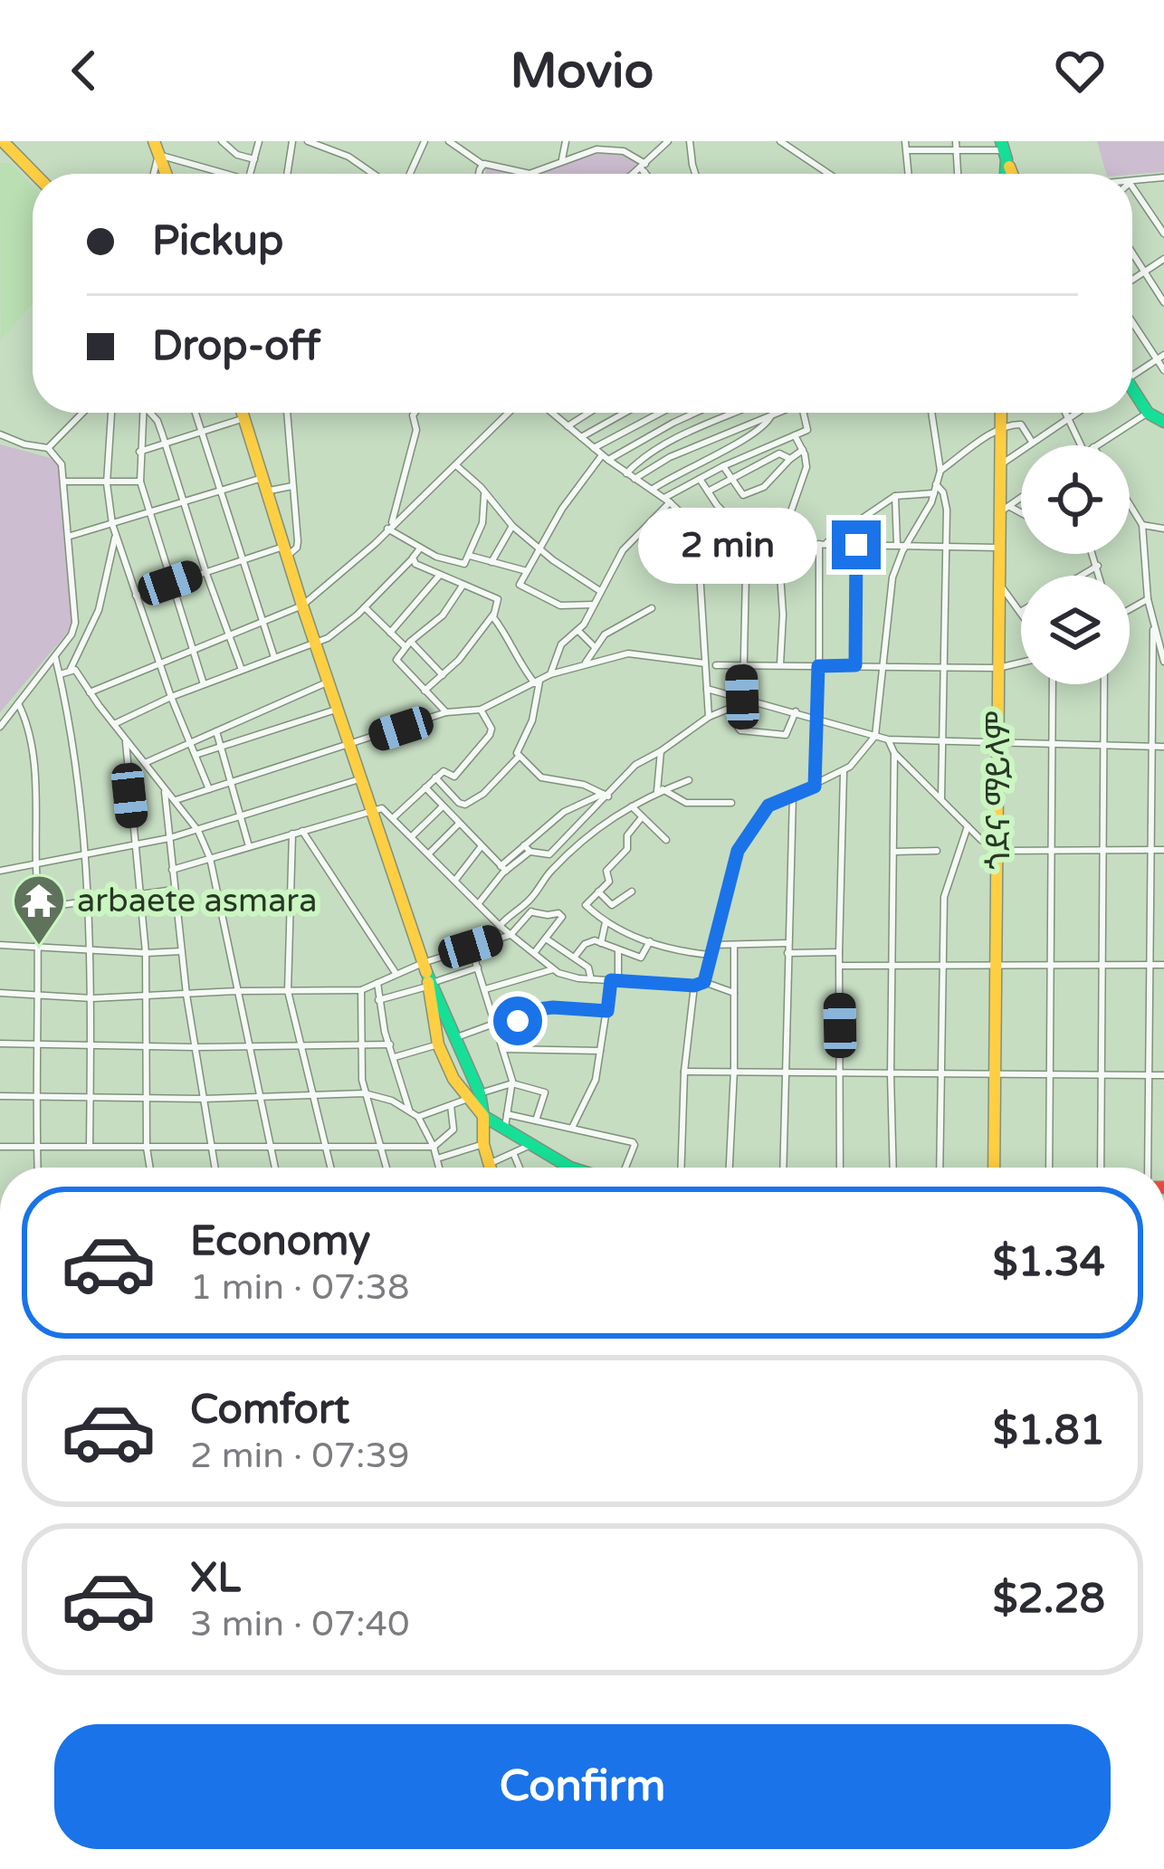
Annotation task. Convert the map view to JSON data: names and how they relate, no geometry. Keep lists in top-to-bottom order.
{
  "streets": {
    "street": ["ጎደና ማይላም"]
  },
  "places": {
    "temple": ["arbaete asmara"]
  },
  "page": {
    "header": "Movio",
    "banner": ["Pickup", "Drop-off"],
    "bubble": "2 min",
    "list": [
      {
        "name": "Economy",
        "note": "1 min · 07:38",
        "value": "$1.34"
      },
      {
        "name": "Comfort",
        "note": "2 min · 07:39",
        "value": "$1.81"
      },
      {
        "name": "XL",
        "note": "3 min · 07:40",
        "value": "$2.28"
      }
    ],
    "buttons": "Confirm"
  }
}
